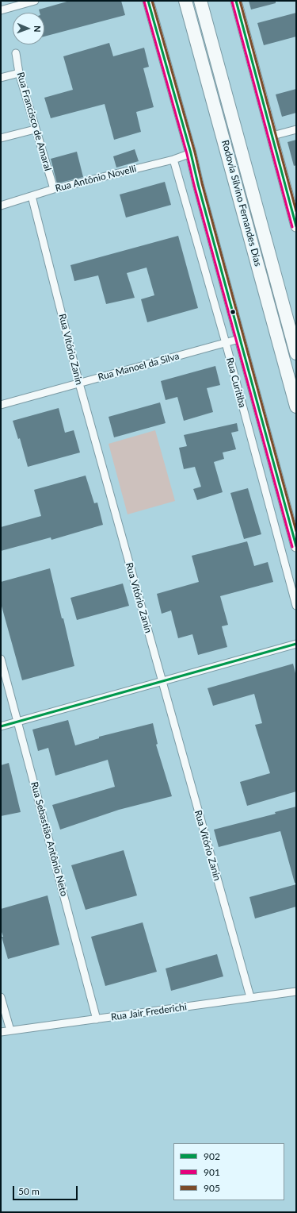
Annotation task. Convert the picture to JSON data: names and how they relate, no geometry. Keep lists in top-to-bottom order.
{
  "streets": {
    "highway": ["Rodovia Silvino Fernandes Dias"],
    "street": [
      "Rua Francisco de Amaral",
      "Rua Antônio Novelli",
      "Rua Vitório Zanin",
      "Rua Manoel da Silva",
      "Rua Curitiba",
      "Rua Sebastião Antônio Neto",
      "Rua Jair Frederichi"
    ]
  },
  "crossings": [
    ["Rua Francisco de Amaral", "Rua Antônio Novelli"],
    ["Rua Antônio Novelli", "Rua Vitório Zanin"],
    ["Rua Antônio Novelli", "Rua Curitiba"],
    ["Rua Vitório Zanin", "Rua Manoel da Silva"],
    ["Rua Vitório Zanin", "Rua Jair Frederichi"],
    ["Rua Manoel da Silva", "Rua Curitiba"],
    ["Rua Sebastião Antônio Neto", "Rua Jair Frederichi"]
  ],
  "lines": ["transit line 902", "transit line 905", "transit line 901"],
  "legend": ["902", "901", "905"],
  "scale_bar": "50 m",
  "north": "right"
}
